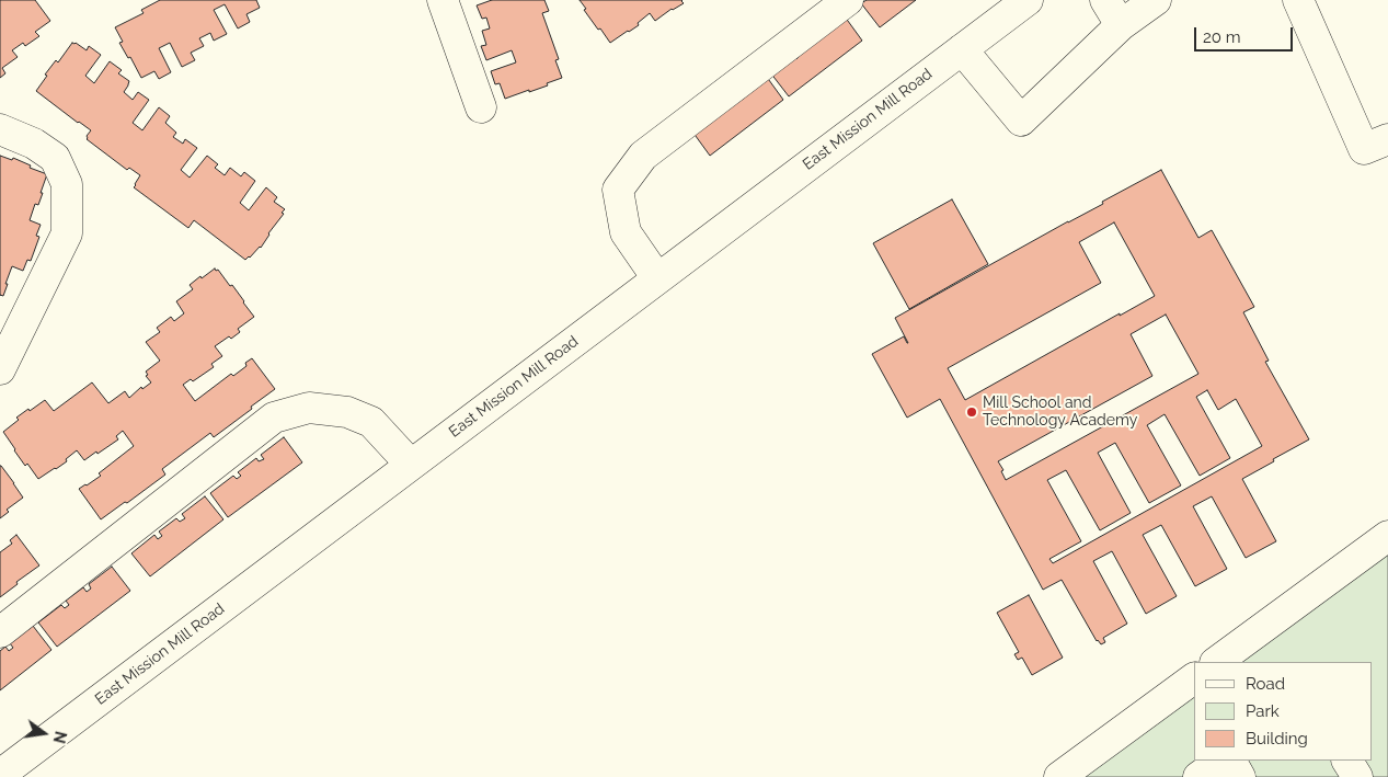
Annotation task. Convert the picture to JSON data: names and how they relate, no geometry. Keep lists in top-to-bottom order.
{
  "streets": {
    "street": ["East Mission Mill Road"]
  },
  "places": ["Mill School and Technology Academy"],
  "legend": ["Road", "Park", "Building"],
  "scale_bar": "20 m",
  "north": "right"
}
